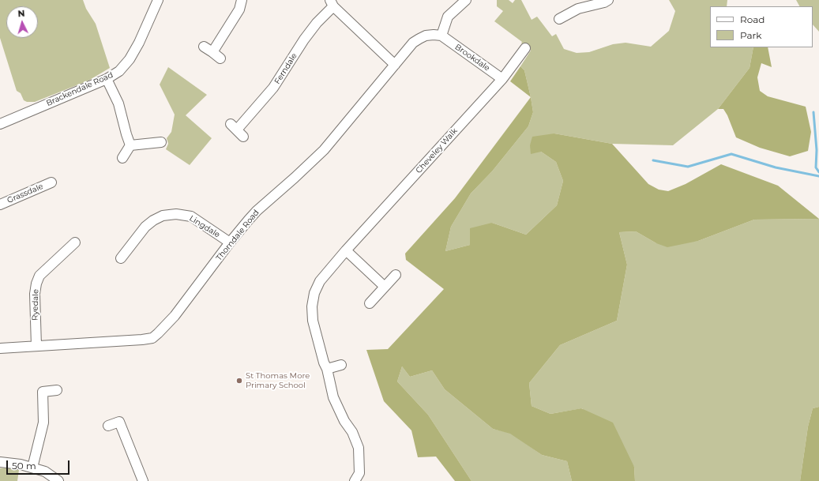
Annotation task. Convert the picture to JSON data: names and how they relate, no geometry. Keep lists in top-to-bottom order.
{
  "streets": {
    "street": [
      "Brookdale",
      "Ferndale",
      "Brackendale Road",
      "Cheveley Walk",
      "Grassdale",
      "Lingdale",
      "Thorndale Road",
      "Ryedale"
    ]
  },
  "crossings": [
    ["Brookdale", "Cheveley Walk"],
    ["Lingdale", "Thorndale Road"],
    ["Thorndale Road", "Ryedale"]
  ],
  "places": ["St Thomas More Primary School"],
  "legend": ["Road", "Park"],
  "scale_bar": "50 m",
  "north": "top"
}
